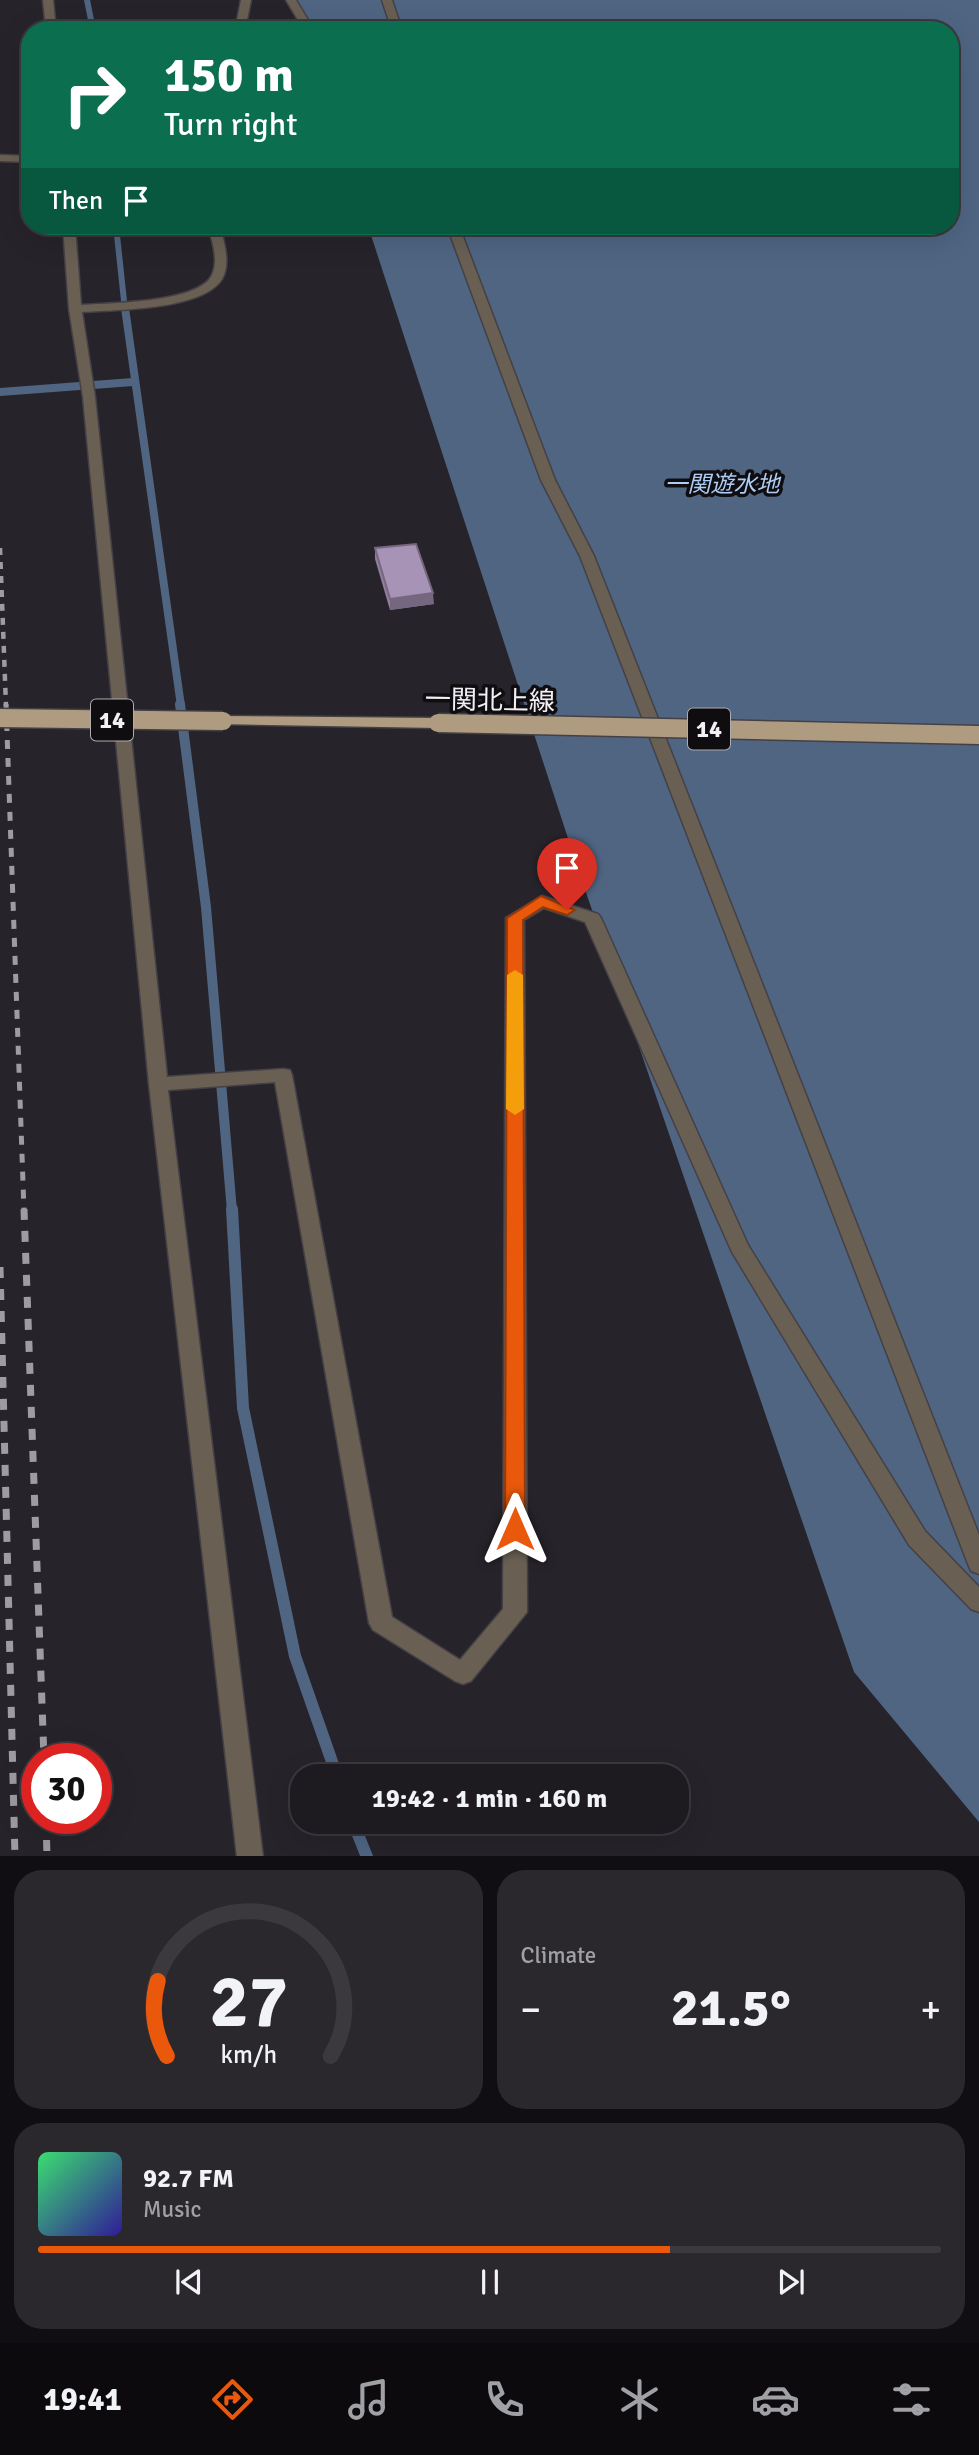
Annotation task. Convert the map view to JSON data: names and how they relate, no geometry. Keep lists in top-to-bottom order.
{
  "streets": {
    "main road": ["一関北上線", "14"]
  },
  "water": ["一関遊水地"],
  "page": {
    "turn": ["150 m", "Turn right"],
    "then": "Then",
    "limit": "30",
    "trip": "19:42 · 1 min · 160 m",
    "tile": "Climate",
    "heat": ["−", "21.5°", "+"],
    "song": ["92.7 FM", "Music"],
    "tabs": "19:41",
    "gauge": ["27", "km/h"]
  }
}
